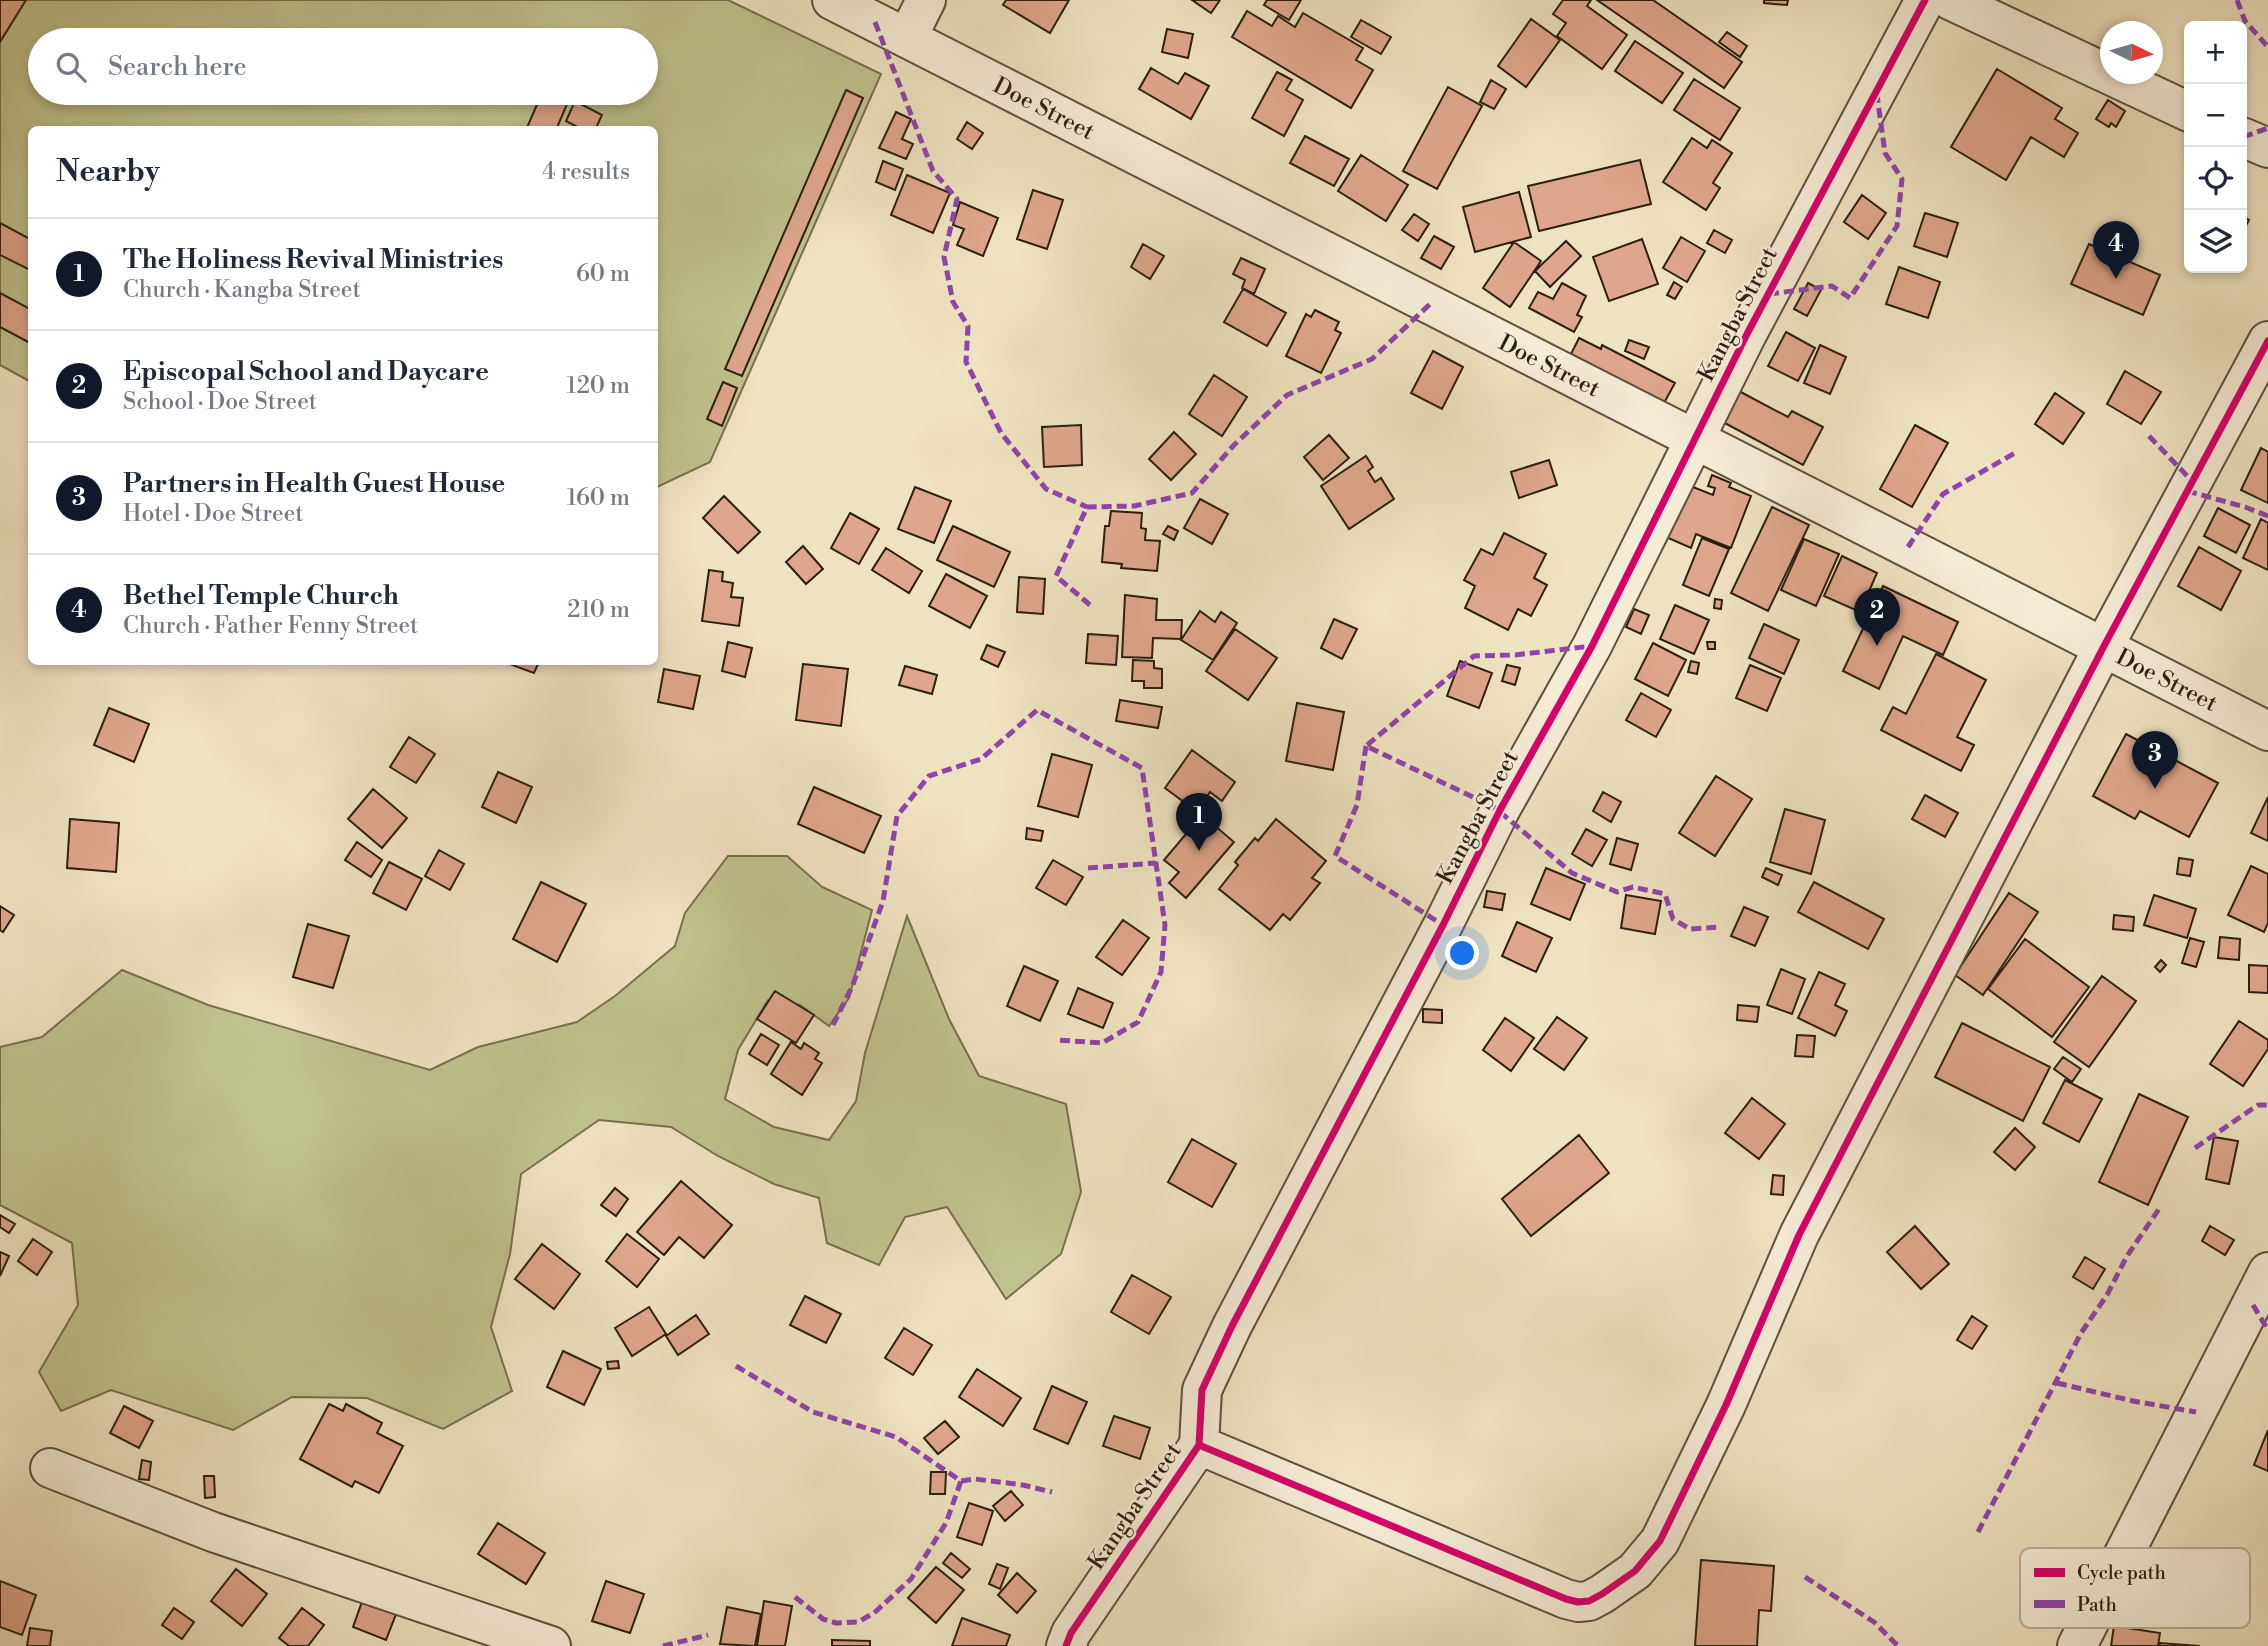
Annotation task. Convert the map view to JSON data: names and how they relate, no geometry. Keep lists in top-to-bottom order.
{
  "streets": {
    "street": ["Doe Street", "Kangba Street"]
  },
  "crossings": [
    ["Doe Street", "Kangba Street"]
  ],
  "legend": ["Cycle path", "Path"],
  "north": "right",
  "page": {
    "map_buttons": ["+", "−"],
    "search": "Search here",
    "heading": ["Nearby", "4 results"],
    "list": [
      {
        "mark": "1",
        "name": "The Holiness Revival Ministries",
        "note": "Church · Kangba Street",
        "value": "60 m"
      },
      {
        "mark": "2",
        "name": "Episcopal School and Daycare",
        "note": "School · Doe Street",
        "value": "120 m"
      },
      {
        "mark": "3",
        "name": "Partners in Health Guest House",
        "note": "Hotel · Doe Street",
        "value": "160 m"
      },
      {
        "mark": "4",
        "name": "Bethel Temple Church",
        "note": "Church · Father Fenny Street",
        "value": "210 m"
      }
    ],
    "pins": [
      "4",
      "2",
      "3",
      "1"
    ]
  }
}
